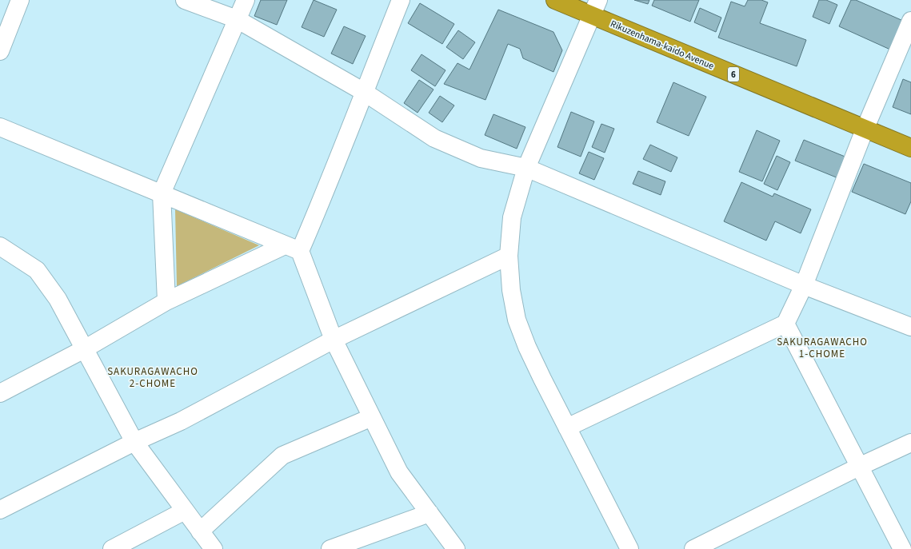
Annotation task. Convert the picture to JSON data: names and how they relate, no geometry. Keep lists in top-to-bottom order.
{
  "streets": {
    "highway": ["Rikuzenhama-kaido Avenue", "6"]
  },
  "districts": ["SAKURAGAWACHO 1-CHOME", "SAKURAGAWACHO 2-CHOME"]
}
